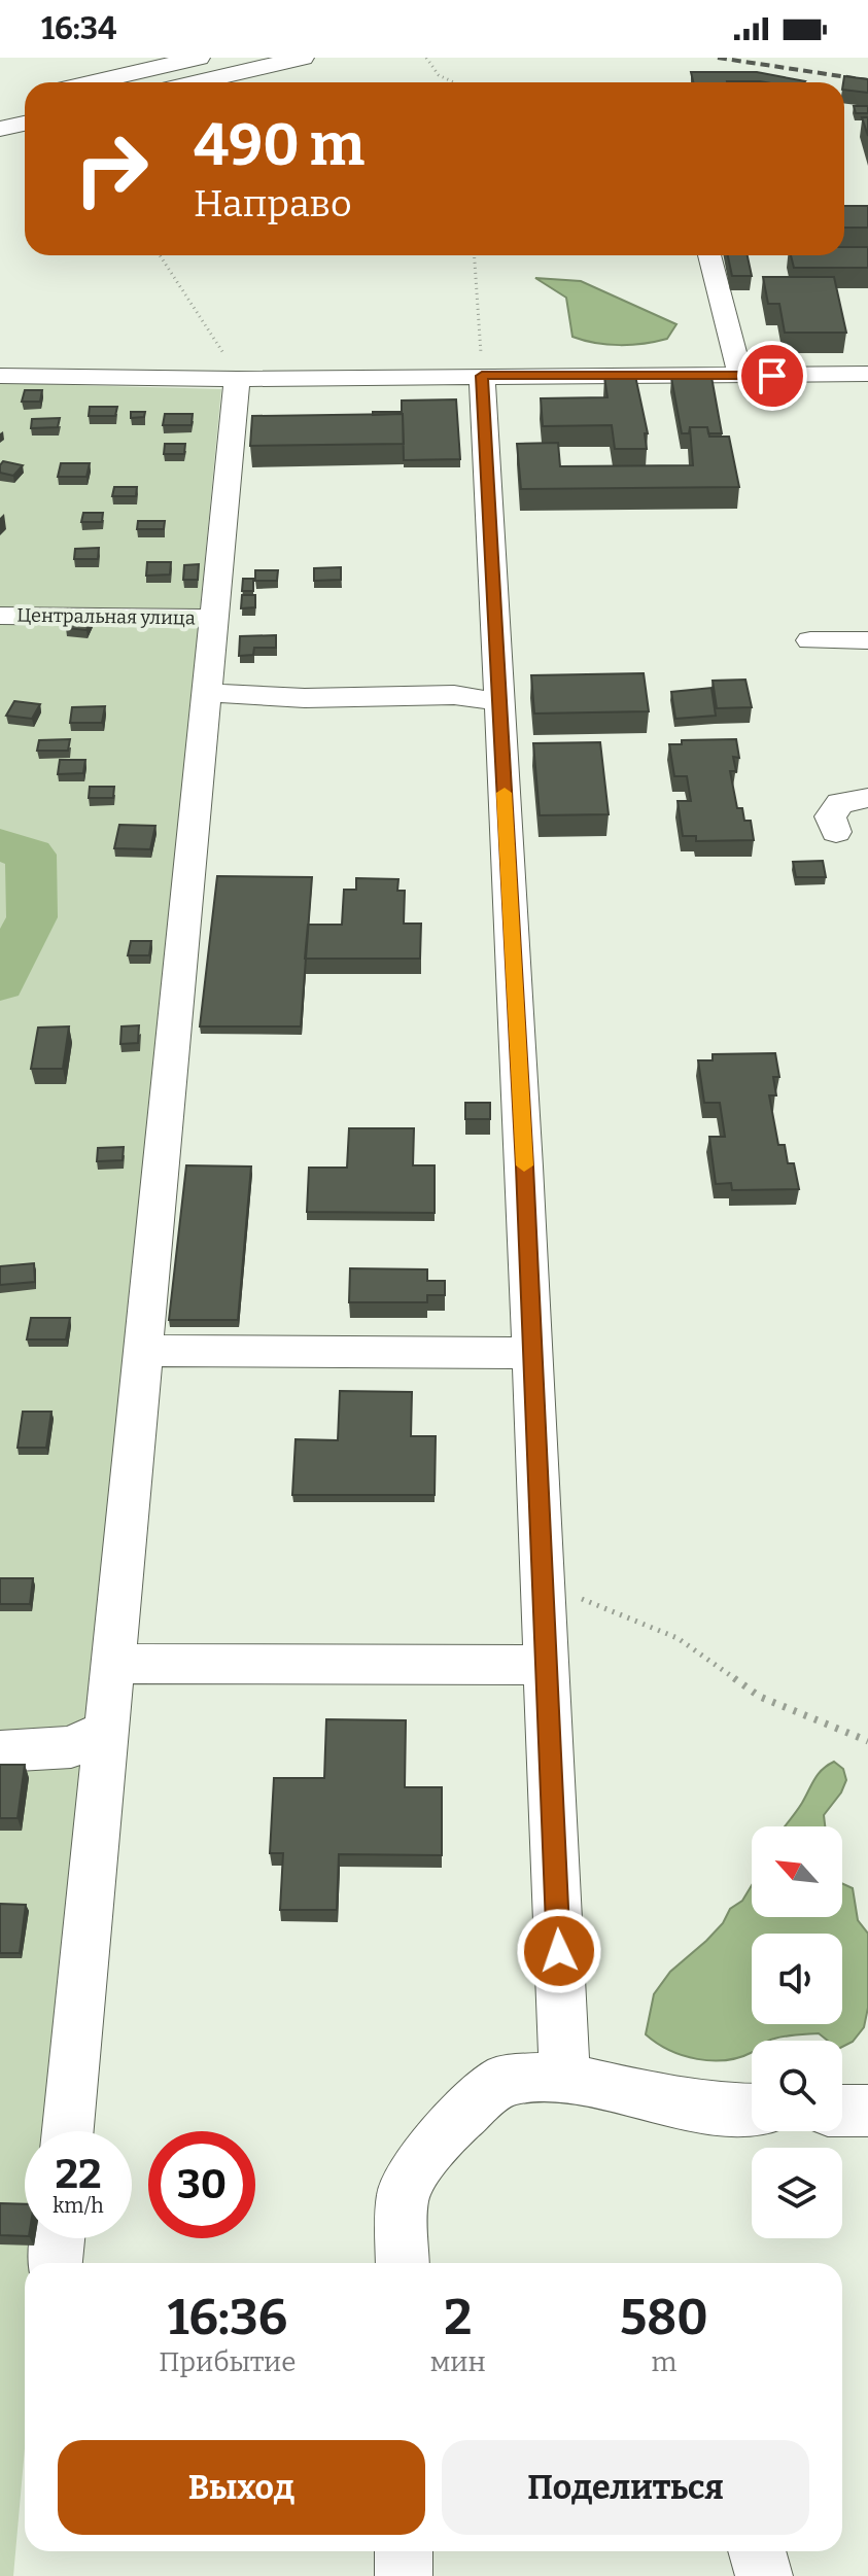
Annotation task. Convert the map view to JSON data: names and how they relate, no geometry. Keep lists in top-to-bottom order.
{
  "streets": {
    "street": ["Центральная улица"]
  },
  "north": "top left",
  "page": {
    "status": "16:34",
    "turn": ["490 m", "Направо"],
    "speed": "22 km/h",
    "limit": "30",
    "eta": [
      "16:36",
      "Прибытие",
      "2",
      "мин",
      "580",
      "m"
    ],
    "buttons": ["Выход", "Поделиться"]
  }
}
